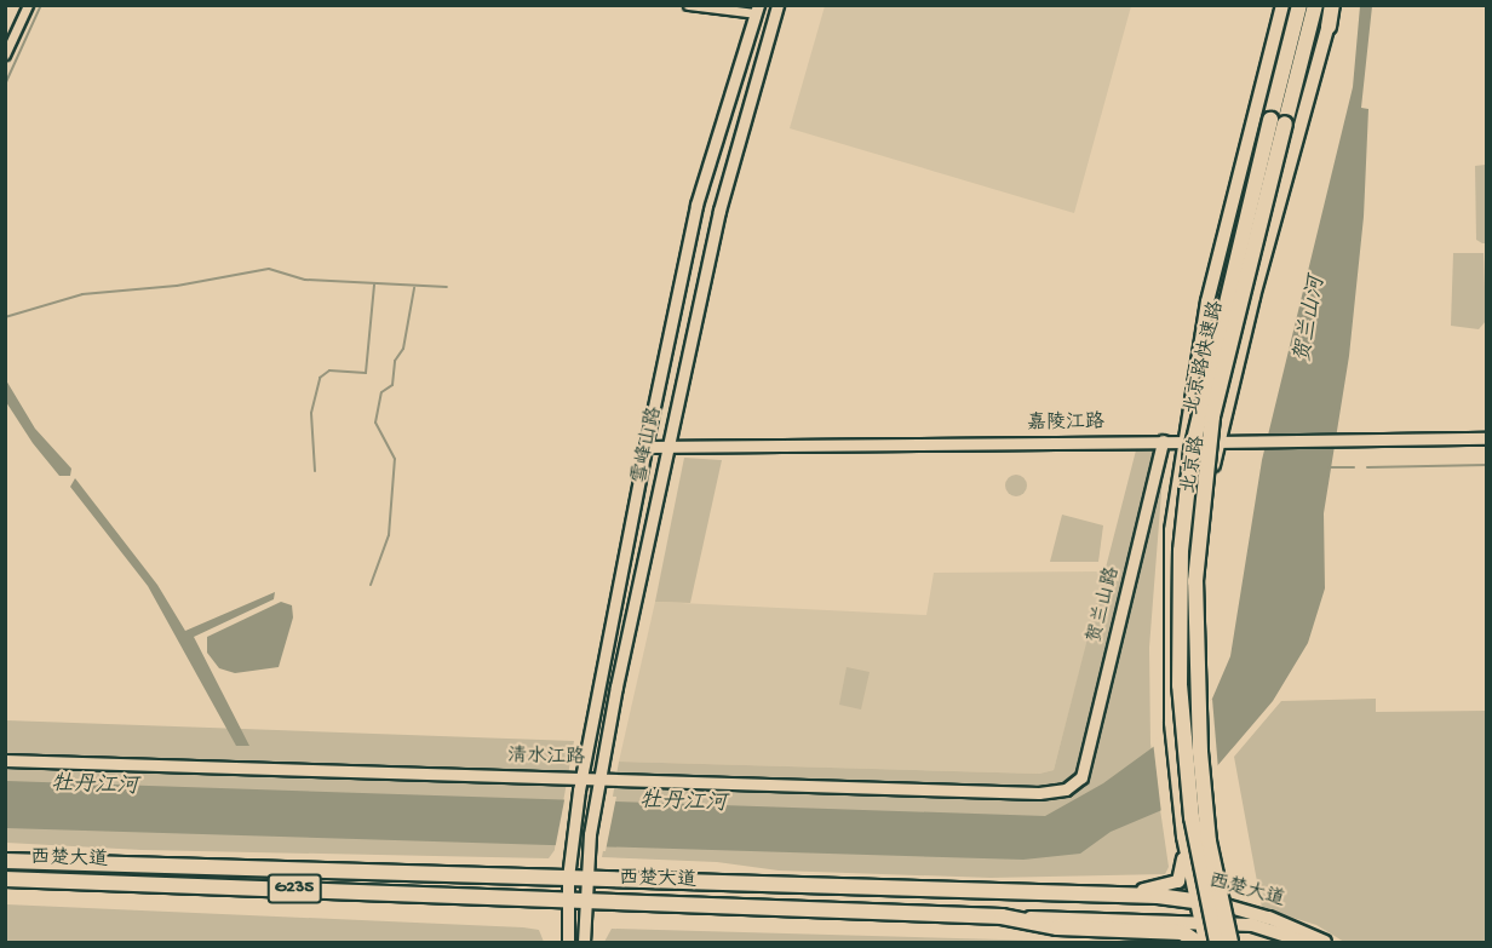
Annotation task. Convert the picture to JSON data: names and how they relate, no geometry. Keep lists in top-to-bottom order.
{
  "streets": {
    "highway": ["北京路快速路", "西楚大道", "G235"],
    "main road": ["北京路"],
    "street": [
      "嘉陵江路",
      "雪峰山路",
      "贺兰山路",
      "清水江路"
    ]
  },
  "crossings": [
    ["嘉陵江路", "雪峰山路"],
    ["嘉陵江路", "北京路"],
    ["嘉陵江路", "贺兰山路"],
    ["雪峰山路", "清水江路"],
    ["雪峰山路", "西楚大道"],
    ["雪峰山路", "G235"],
    ["北京路", "西楚大道"],
    ["贺兰山路", "清水江路"],
    ["西楚大道", "G235"]
  ],
  "water": ["贺兰山河", "牡丹江河"]
}
